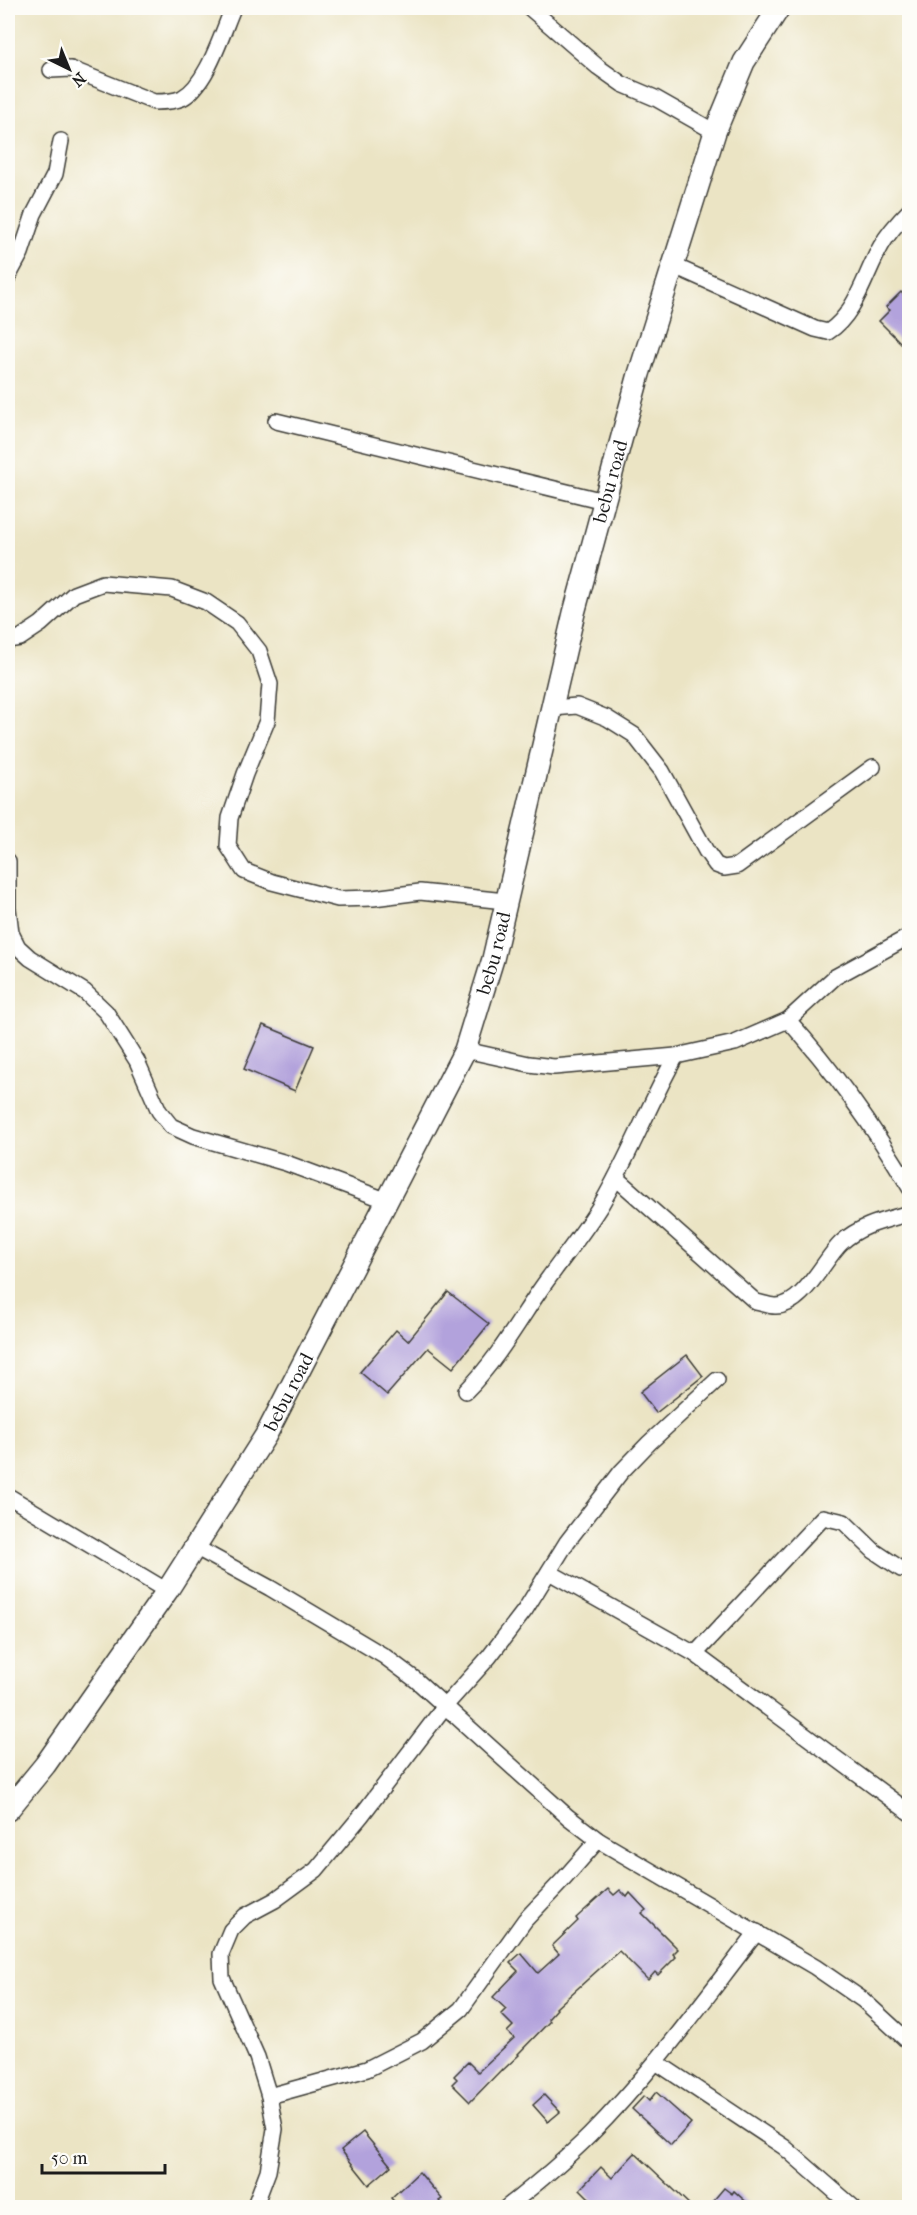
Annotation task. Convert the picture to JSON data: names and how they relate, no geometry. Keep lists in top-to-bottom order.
{
  "streets": {
    "street": ["bebu road"]
  },
  "scale_bar": "50 m",
  "north": "bottom right"
}
